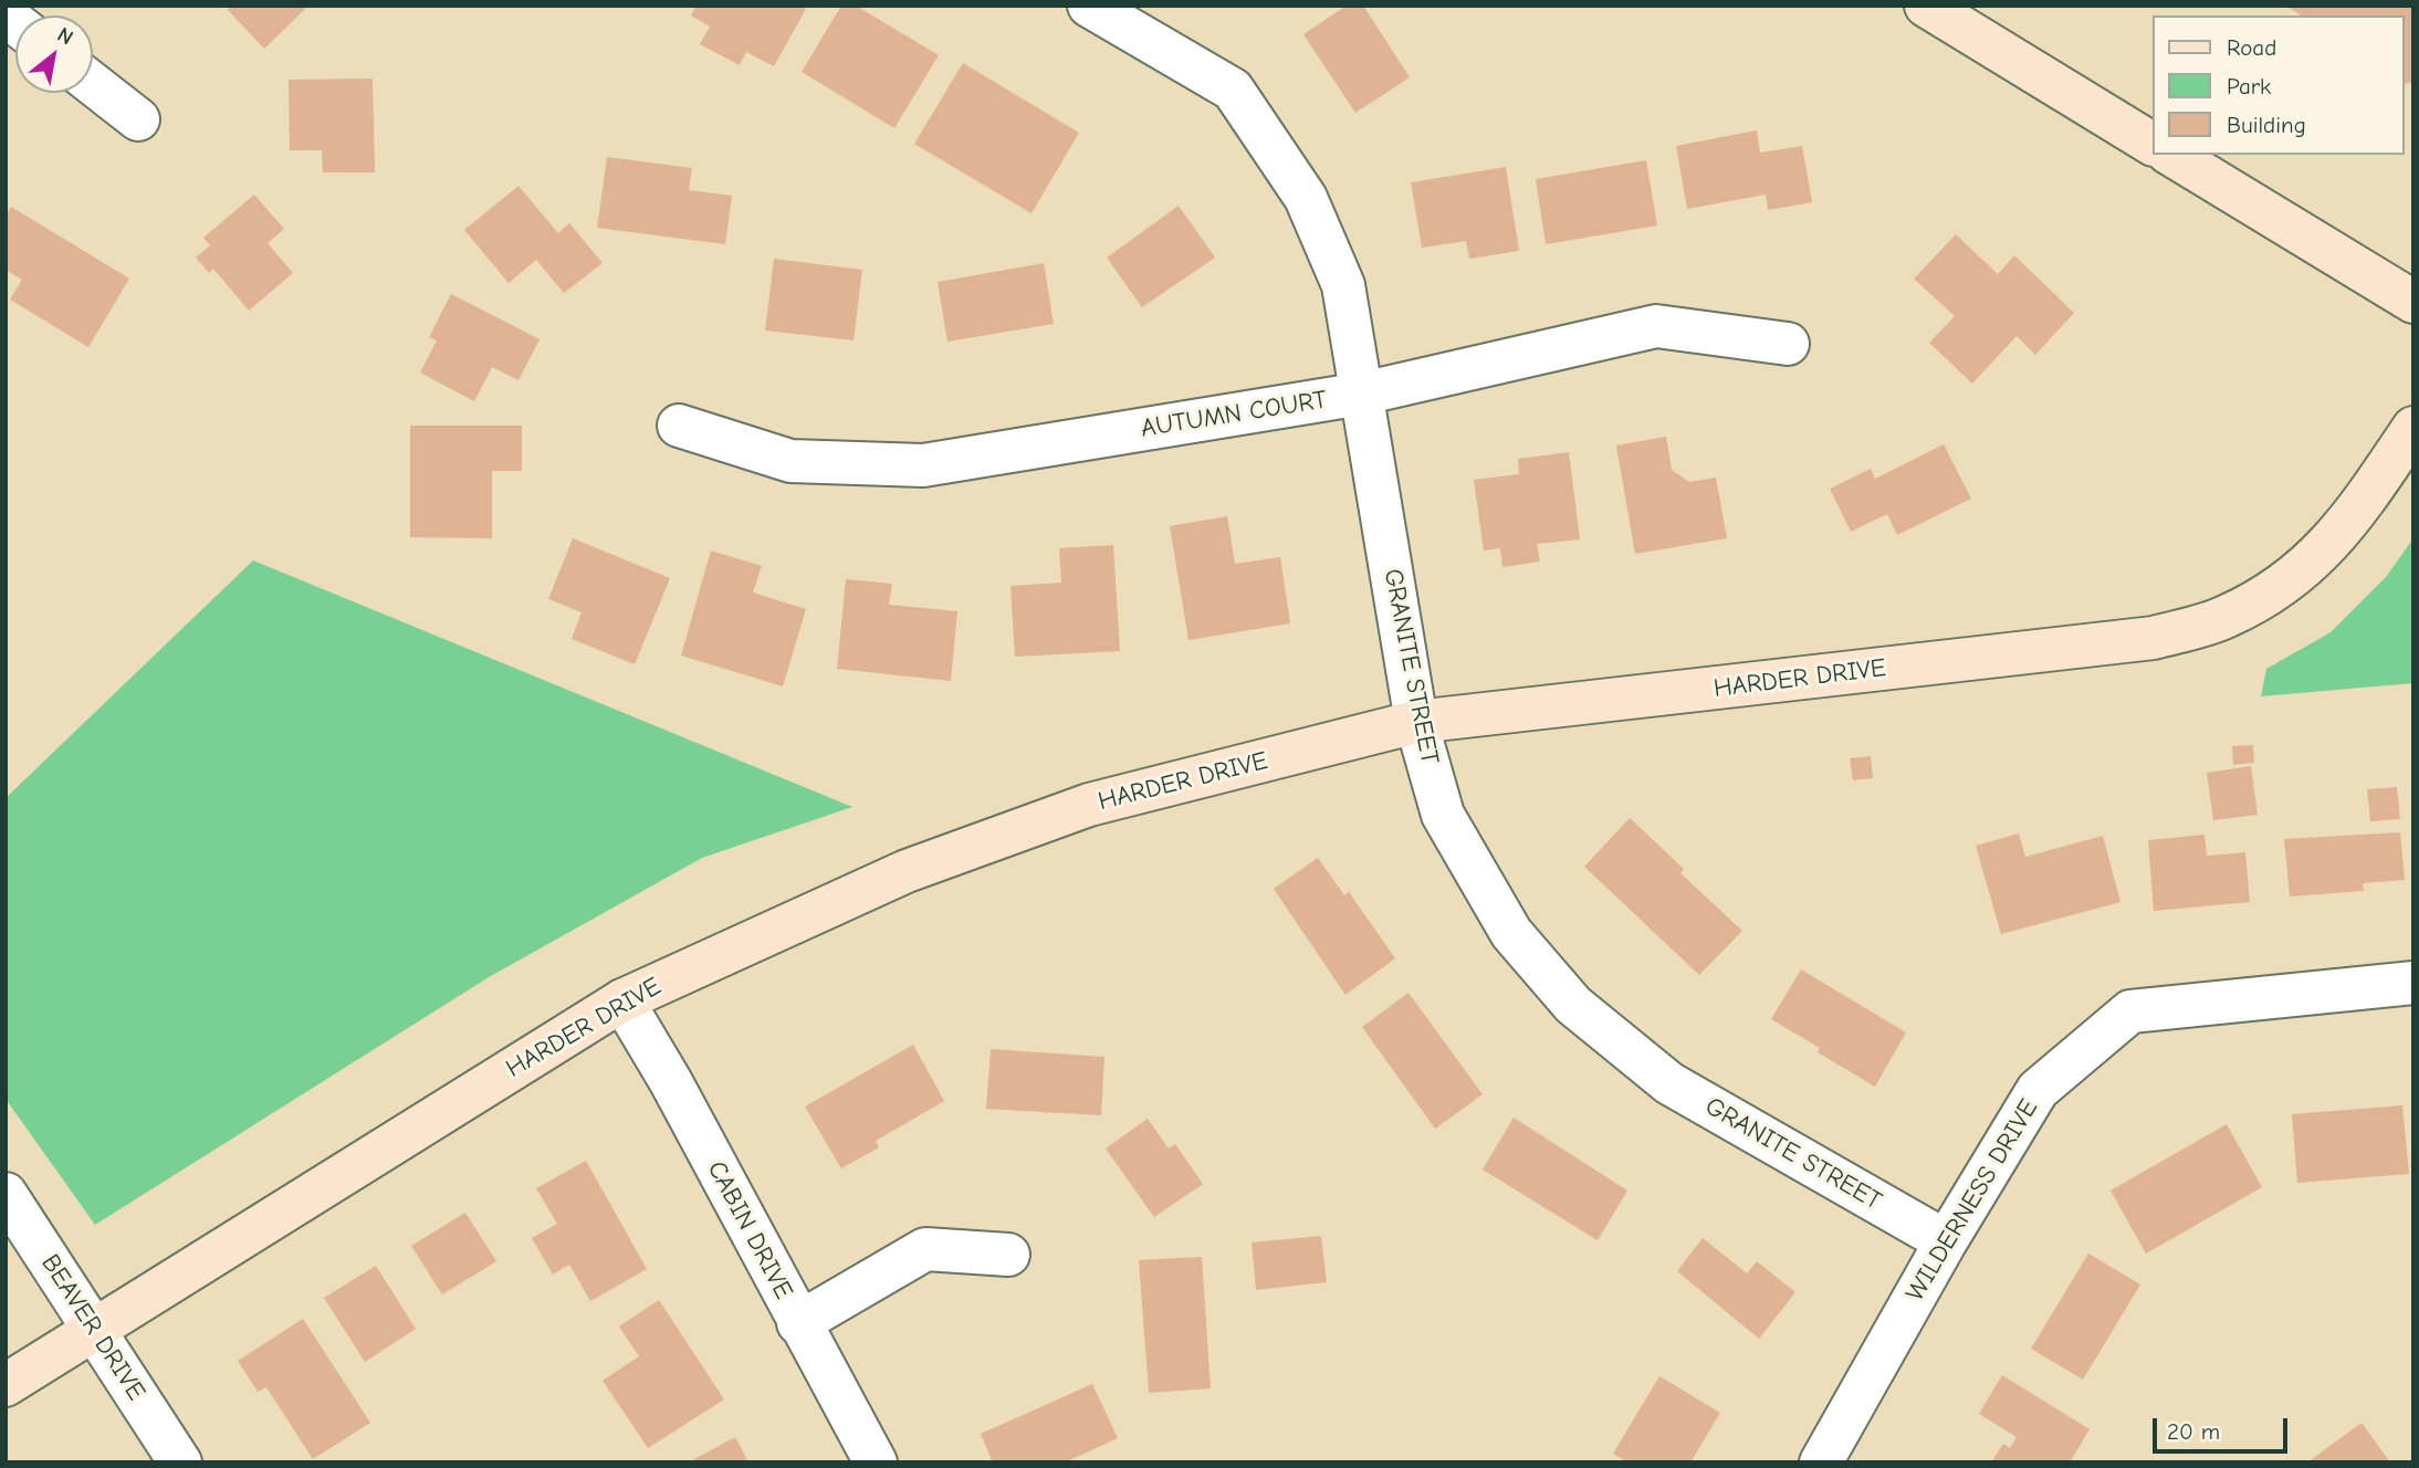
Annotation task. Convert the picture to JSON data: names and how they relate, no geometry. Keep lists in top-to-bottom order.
{
  "streets": {
    "street": [
      "AUTUMN COURT",
      "GRANITE STREET",
      "HARDER DRIVE",
      "WILDERNESS DRIVE",
      "CABIN DRIVE",
      "BEAVER DRIVE"
    ]
  },
  "crossings": [
    ["AUTUMN COURT", "GRANITE STREET"],
    ["GRANITE STREET", "HARDER DRIVE"],
    ["GRANITE STREET", "WILDERNESS DRIVE"],
    ["HARDER DRIVE", "CABIN DRIVE"],
    ["HARDER DRIVE", "BEAVER DRIVE"]
  ],
  "legend": ["Road", "Park", "Building"],
  "scale_bar": "20 m",
  "north": "top right"
}
